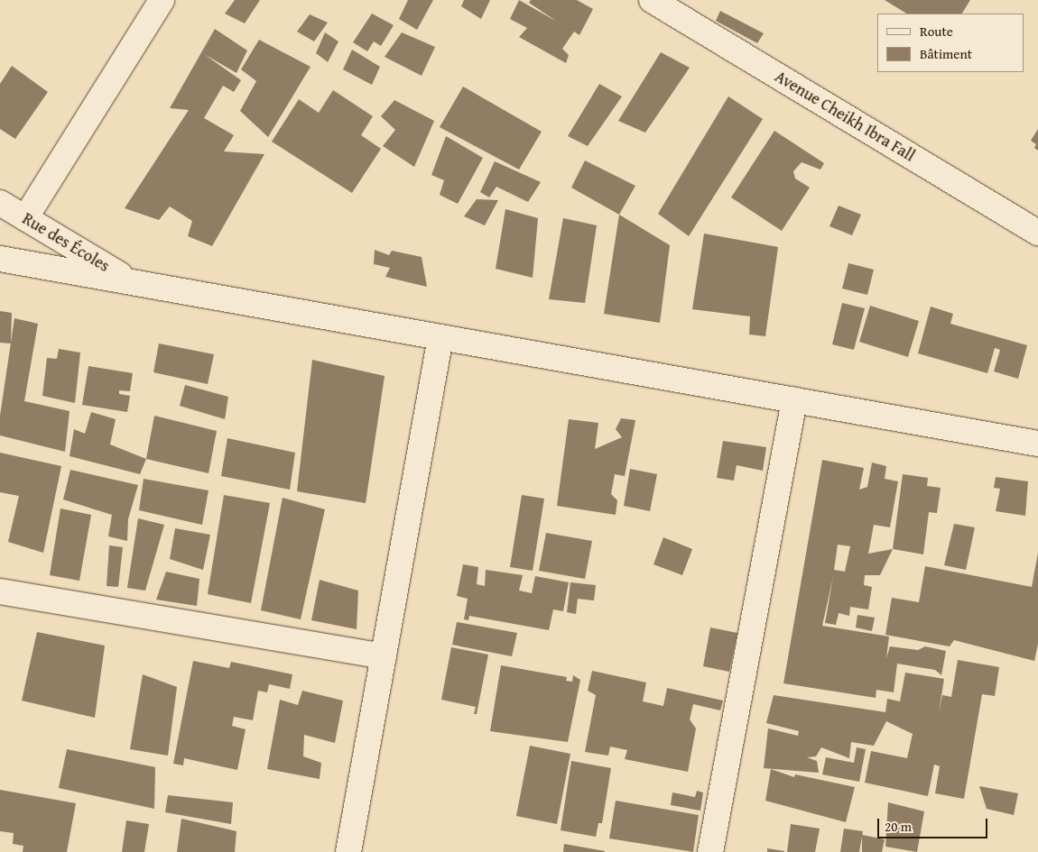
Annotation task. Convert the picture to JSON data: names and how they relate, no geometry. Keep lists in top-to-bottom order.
{
  "streets": {
    "street": ["Avenue Cheikh Ibra Fall", "Rue des Écoles"]
  },
  "legend": ["Route", "Bâtiment"],
  "scale_bar": "20 m"
}
